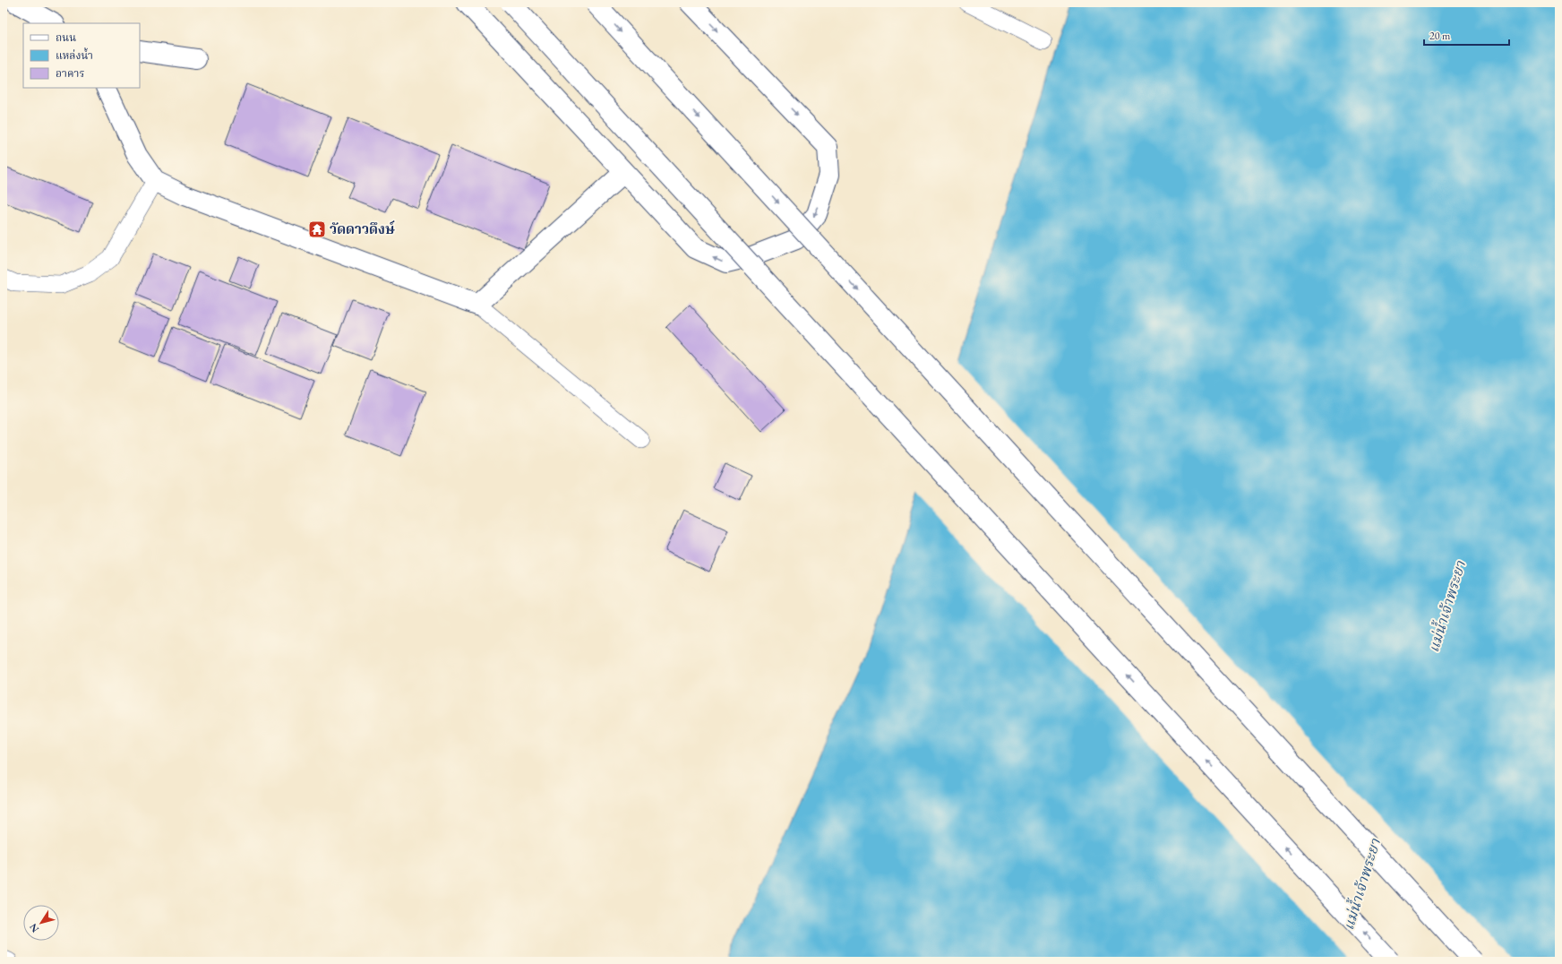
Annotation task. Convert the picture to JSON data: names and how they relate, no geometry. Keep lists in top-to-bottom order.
{
  "water": ["แม่น้ำเจ้าพระยา"],
  "places": {
    "temple": ["วัดดาวดึงษ์"]
  },
  "legend": ["ถนน", "แหล่งน้ำ", "อาคาร"],
  "scale_bar": "20 m",
  "north": "bottom left"
}
